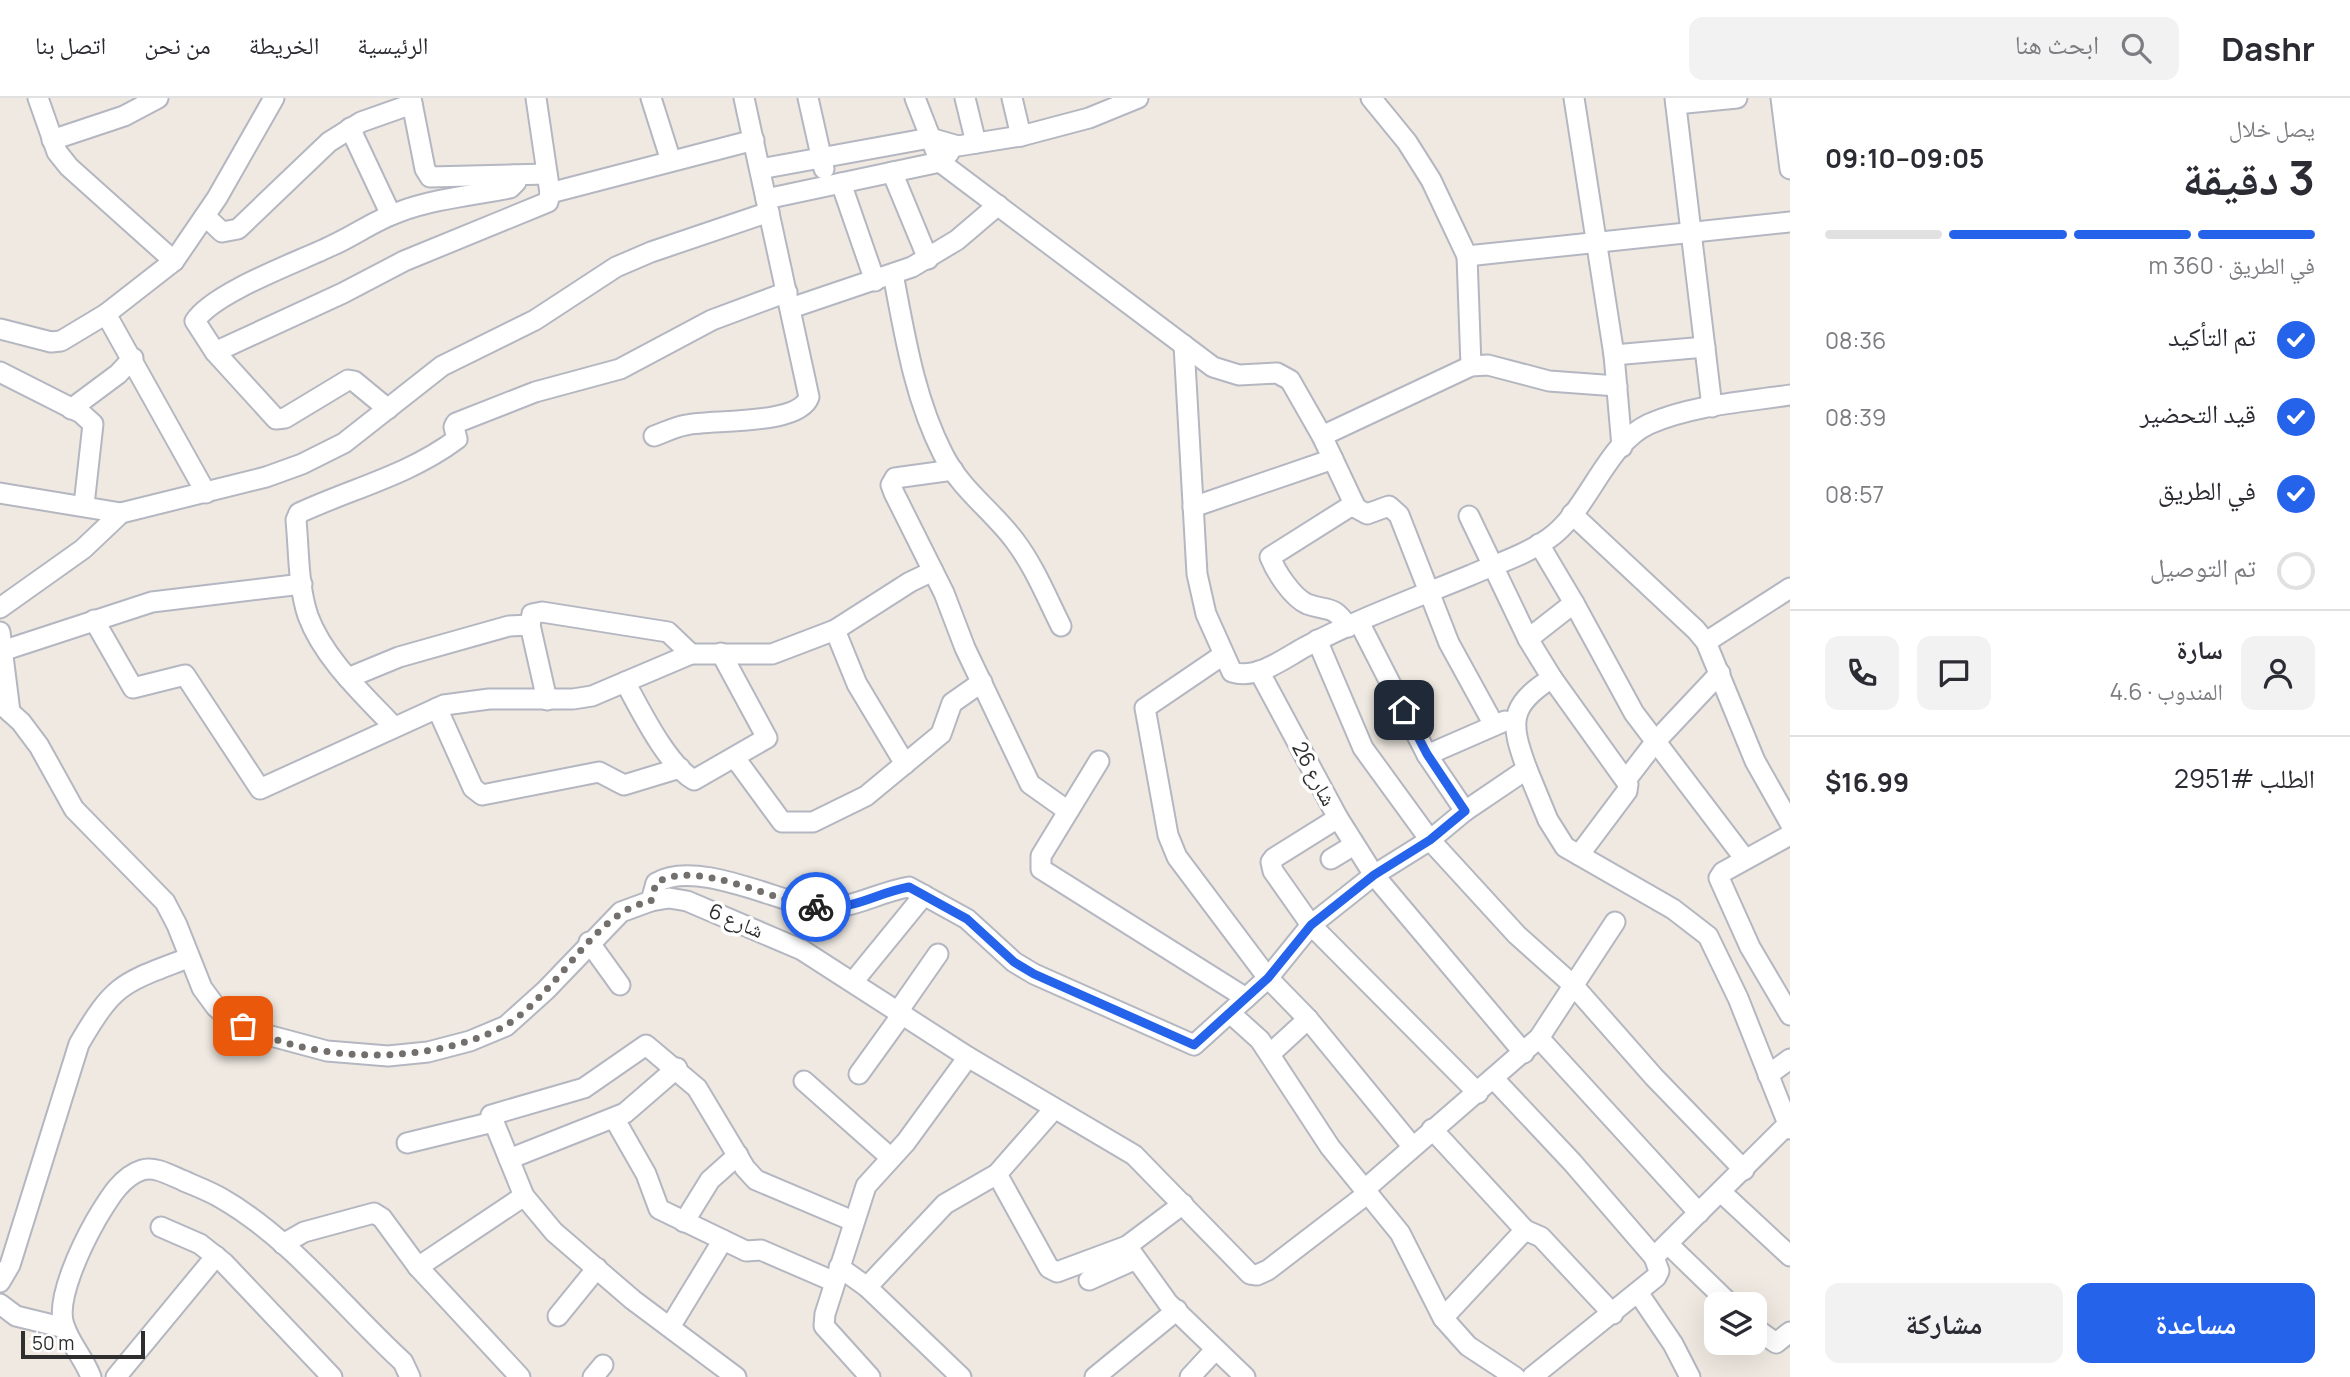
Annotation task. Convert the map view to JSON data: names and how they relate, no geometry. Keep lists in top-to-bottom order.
{
  "streets": {
    "street": ["شارع 26", "شارع 6"]
  },
  "scale_bar": "50 m",
  "page": {
    "header": "Dashr",
    "search": "ابحث هنا",
    "nav": [
      "الرئيسية",
      "الخريطة",
      "من نحن",
      "اتصل بنا"
    ],
    "heading": ["3 دقيقة", "يصل خلال", "09:05–09:10"],
    "panel": [
      "سارة",
      "المندوب · 4.6",
      "الطلب #2951",
      "$16.99"
    ],
    "bar": "في الطريق · 360 m",
    "list": [
      ["تم التأكيد", "08:36"],
      ["قيد التحضير", "08:39"],
      ["في الطريق", "08:57"],
      "تم التوصيل"
    ],
    "buttons": ["مساعدة", "مشاركة"],
    "scale": "50 m"
  }
}
